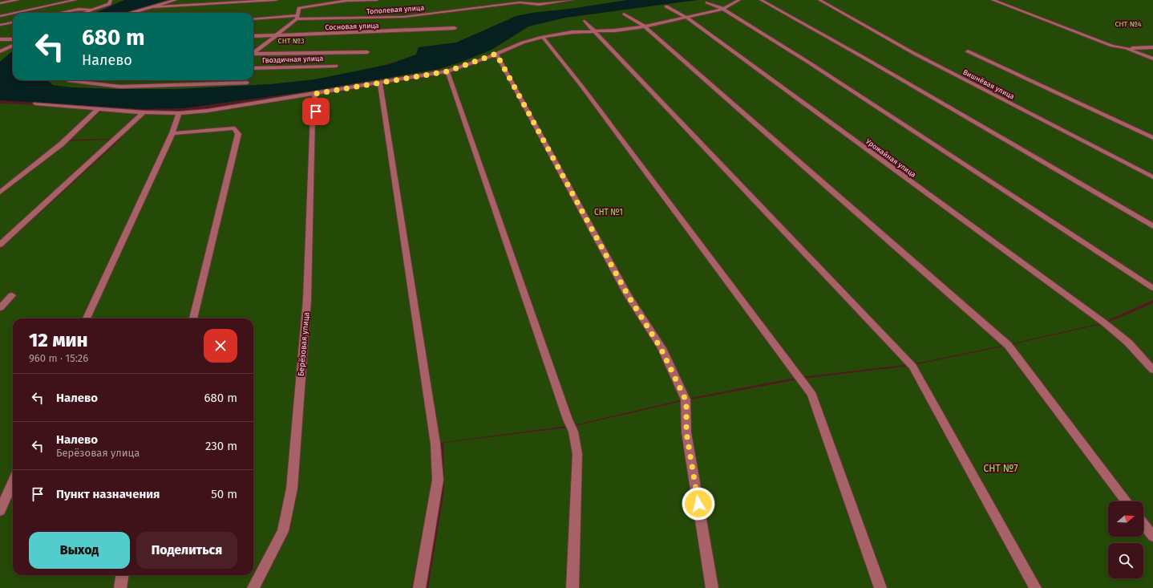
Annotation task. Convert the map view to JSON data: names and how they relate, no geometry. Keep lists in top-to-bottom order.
{
  "streets": {
    "street": [
      "Тополевая улица",
      "Сосновая улица",
      "Гвоздичная улица",
      "Вишнёвая улица",
      "Урожайная улица",
      "Берёзовая улица"
    ]
  },
  "parks": [
    "СНТ №4",
    "СНТ №3",
    "СНТ №1",
    "СНТ №7"
  ],
  "north": "right",
  "page": {
    "turn": ["680 m", "Налево"],
    "heading": ["12 мин", "960 m · 15:26"],
    "list": [
      {
        "name": "Налево",
        "value": "680 m"
      },
      {
        "name": "Налево",
        "note": "Берёзовая улица",
        "value": "230 m"
      },
      {
        "name": "Пункт назначения",
        "value": "50 m"
      }
    ],
    "buttons": ["Выход", "Поделиться"]
  }
}
